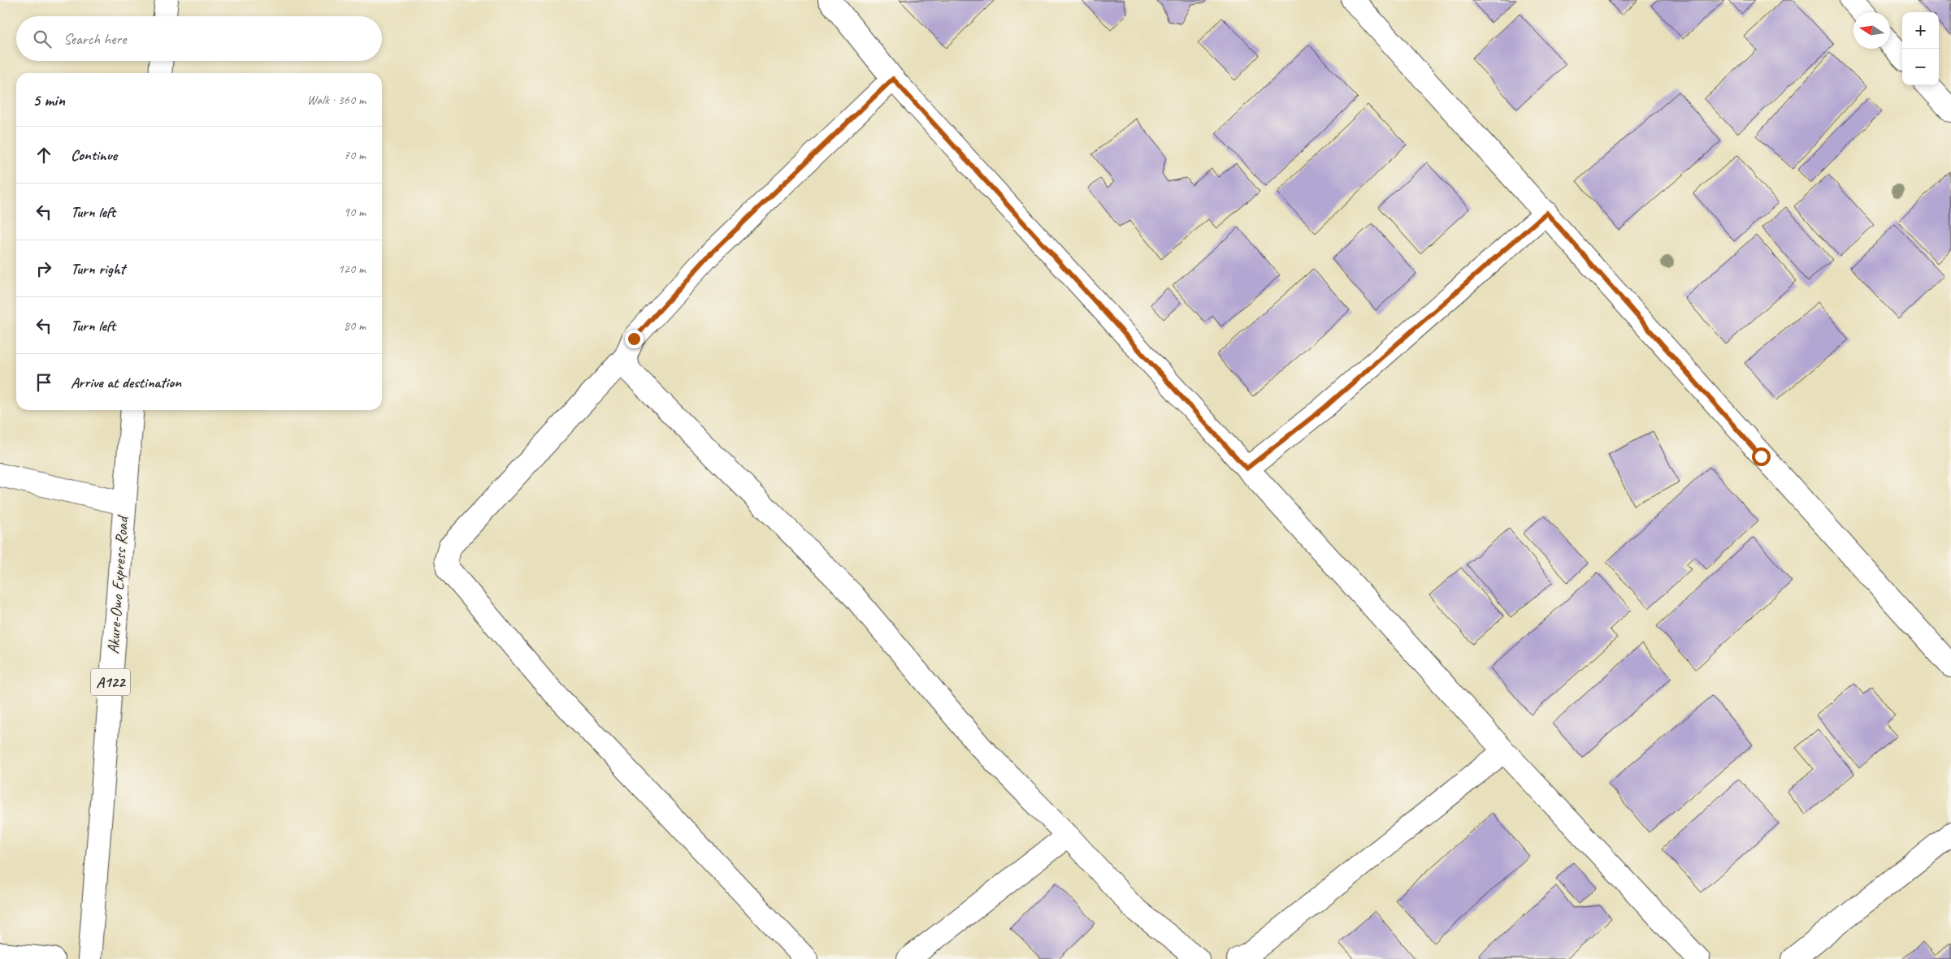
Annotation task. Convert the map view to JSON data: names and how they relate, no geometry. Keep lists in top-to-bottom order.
{
  "streets": {
    "main road": ["Akure-Owo Express Road", "A122"]
  },
  "north": "left",
  "page": {
    "map_buttons": ["+", "−"],
    "search": "Search here",
    "heading": ["5 min", "Walk · 360 m"],
    "list": [
      ["Continue", "70 m"],
      ["Turn left", "90 m"],
      ["Turn right", "120 m"],
      ["Turn left", "80 m"],
      "Arrive at destination"
    ]
  }
}
